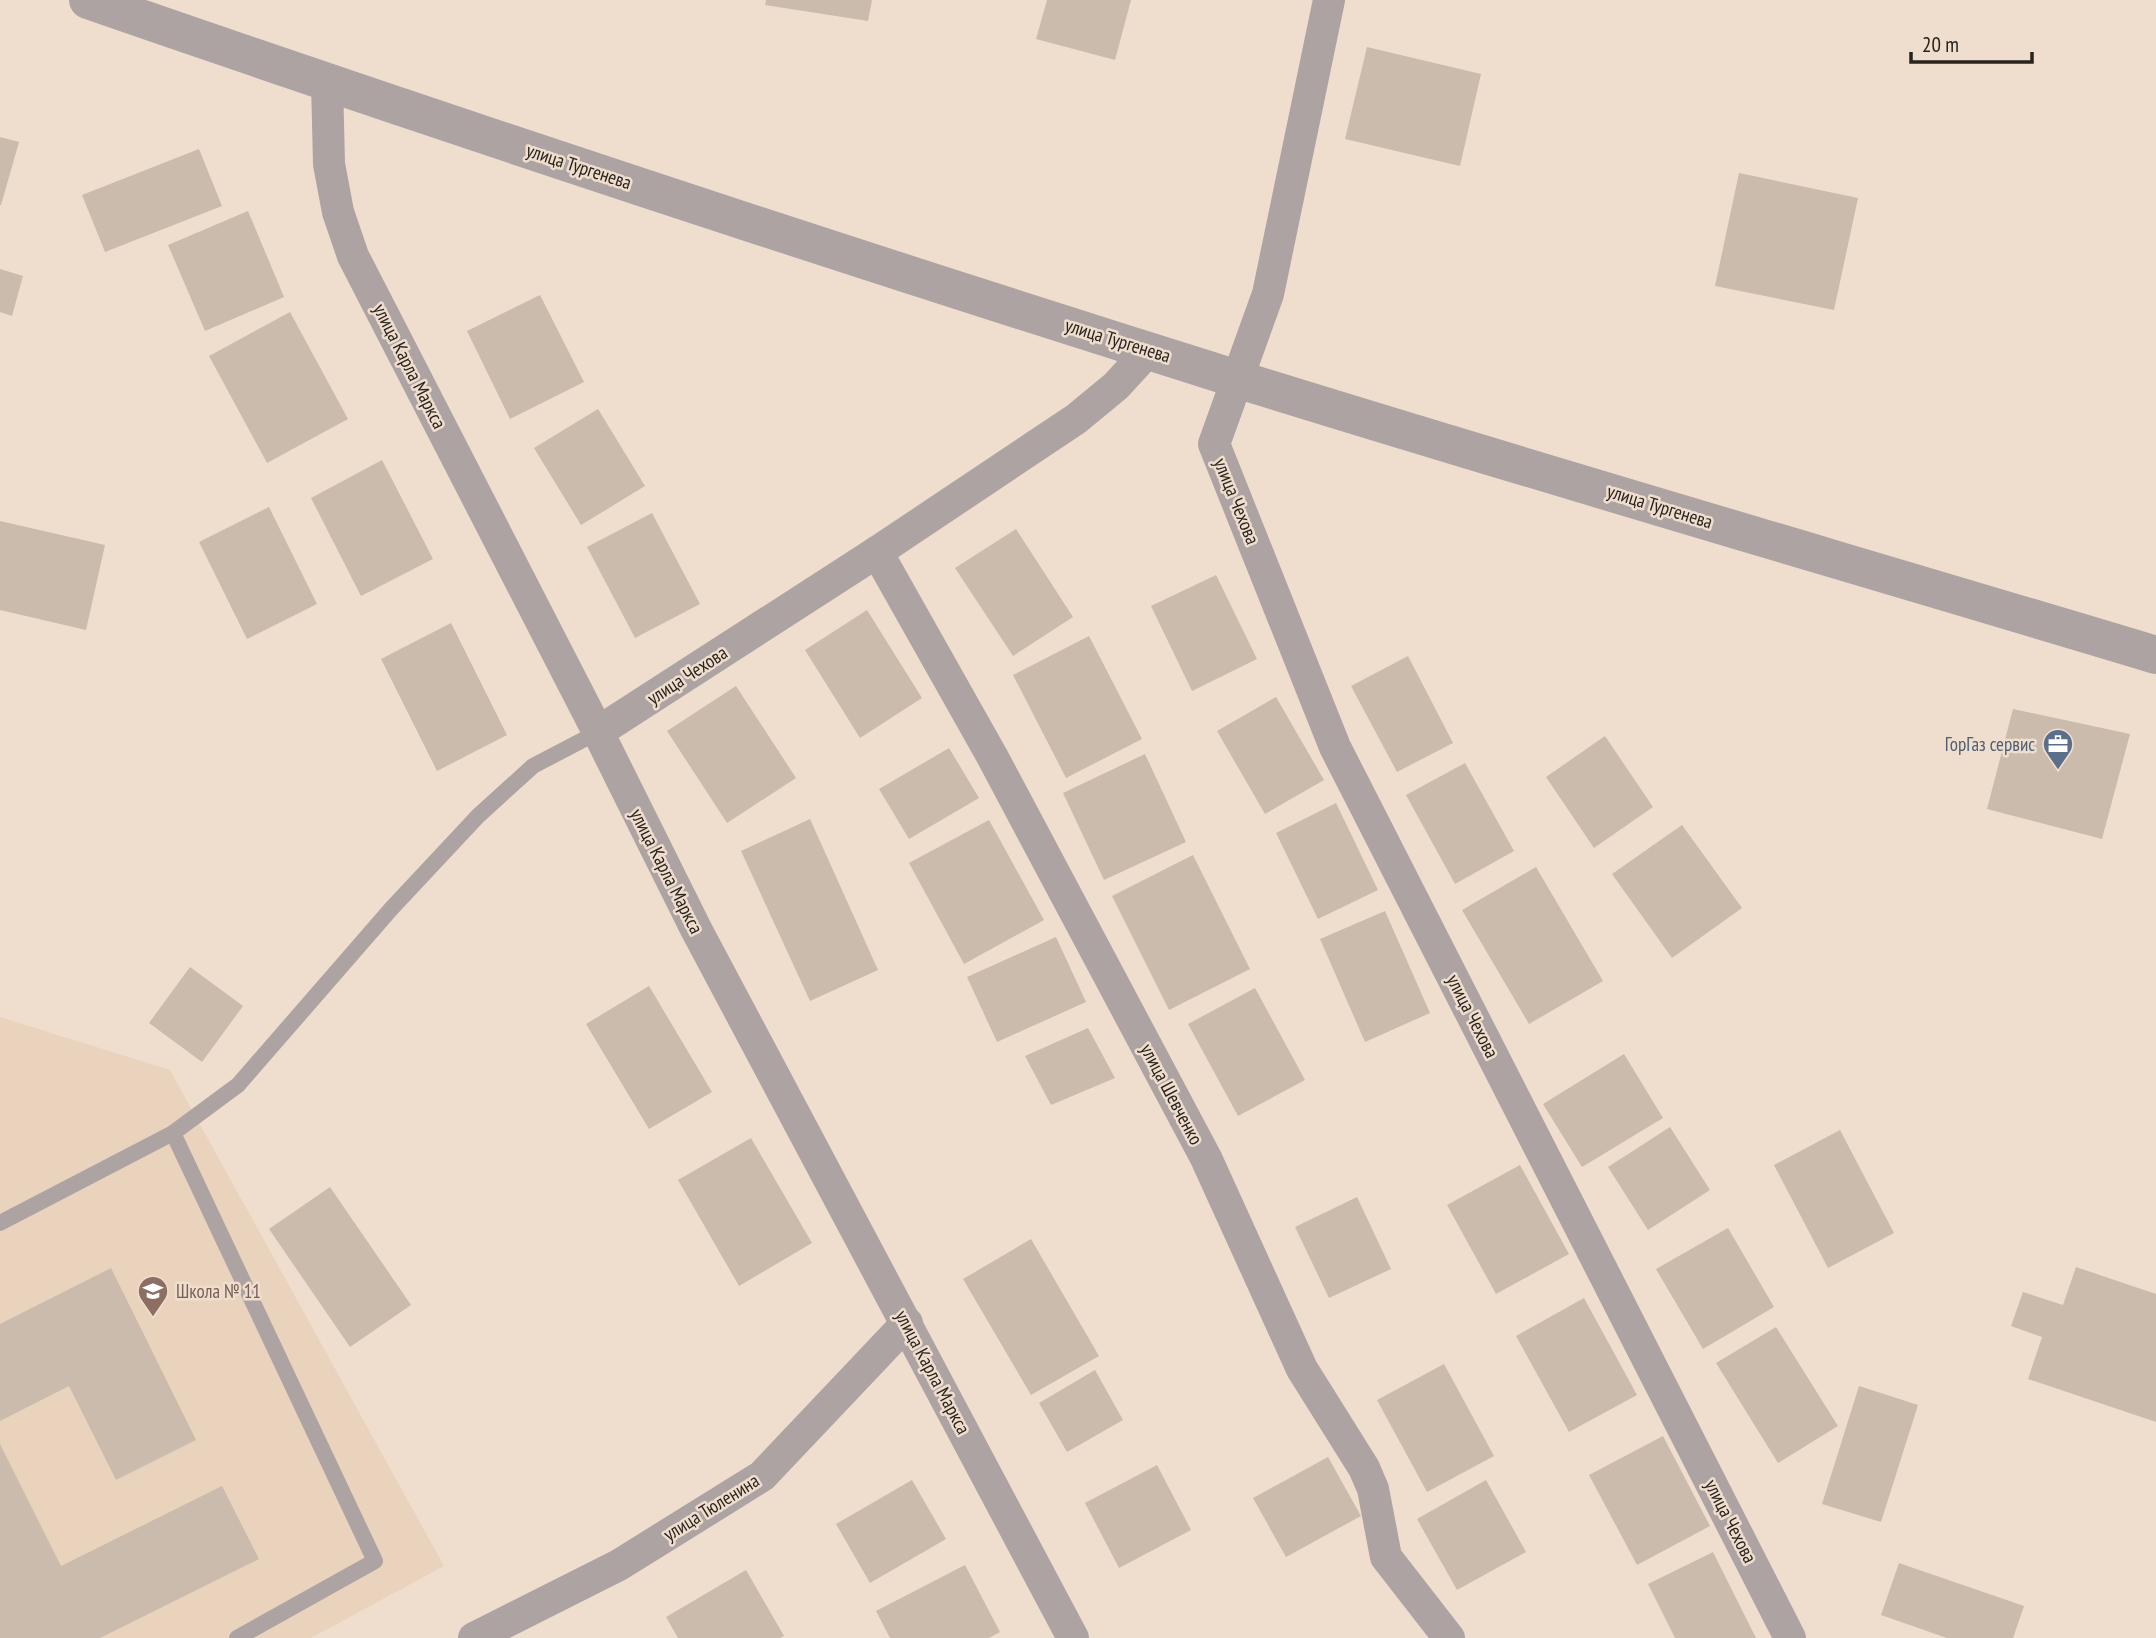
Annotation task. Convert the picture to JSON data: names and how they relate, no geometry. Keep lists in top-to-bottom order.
{
  "streets": {
    "street": [
      "улица Тургенева",
      "улица Карла Маркса",
      "улица Чехова",
      "улица Шевченко",
      "улица Тюленина"
    ]
  },
  "crossings": [
    ["улица Тургенева", "улица Карла Маркса"],
    ["улица Тургенева", "улица Чехова"],
    ["улица Карла Маркса", "улица Чехова"],
    ["улица Карла Маркса", "улица Тюленина"],
    ["улица Чехова", "улица Шевченко"]
  ],
  "places": {
    "office": ["ГорГаз сервис"],
    "school or university": ["Школа № 11"]
  },
  "scale_bar": "20 m"
}
